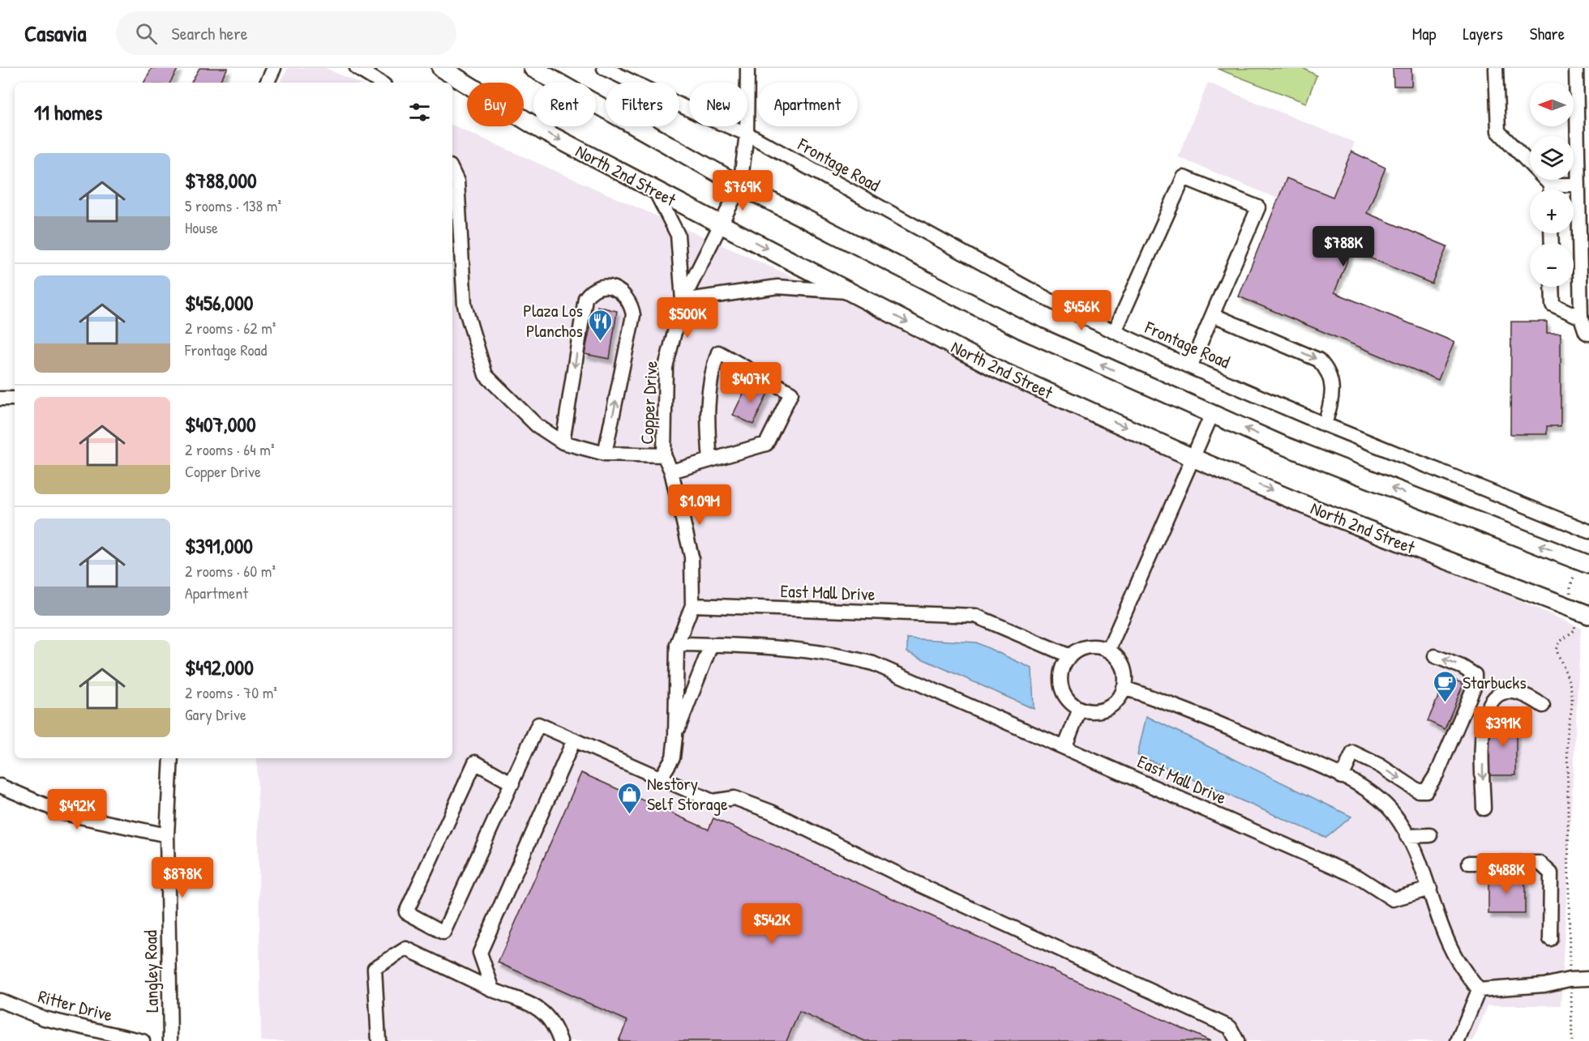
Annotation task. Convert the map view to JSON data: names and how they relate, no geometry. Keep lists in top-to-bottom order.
{
  "streets": {
    "main road": ["North 2nd Street"],
    "street": [
      "Frontage Road",
      "Copper Drive",
      "East Mall Drive",
      "Langley Road",
      "Ritter Drive"
    ]
  },
  "crossings": [
    ["Frontage Road", "Copper Drive"],
    ["North 2nd Street", "Copper Drive"],
    ["Copper Drive", "East Mall Drive"]
  ],
  "places": {
    "restaurant": ["Plaza Los Planchos"],
    "cafe": ["Starbucks"],
    "shop": ["Nestory Self Storage"]
  },
  "north": "left",
  "page": {
    "header": "Casavia",
    "search": "Search here",
    "nav": ["Map", "Layers", "Share"],
    "map_buttons": ["+", "−"],
    "chip": [
      "Buy",
      "Rent",
      "Filters",
      "New",
      "Apartment"
    ],
    "heading": "11 homes",
    "list": [
      {
        "name": "$788,000",
        "note": "5 rooms · 138 m² · House"
      },
      {
        "name": "$456,000",
        "note": "2 rooms · 62 m² · Frontage Road"
      },
      {
        "name": "$407,000",
        "note": "2 rooms · 64 m² · Copper Drive"
      },
      {
        "name": "$391,000",
        "note": "2 rooms · 60 m² · Apartment"
      },
      {
        "name": "$492,000",
        "note": "2 rooms · 70 m² · Gary Drive"
      }
    ],
    "price": [
      "$769K",
      "$788K",
      "$456K",
      "$500K",
      "$407K",
      "$1.09M",
      "$391K",
      "$492K",
      "$488K",
      "$878K",
      "$542K"
    ]
  }
}
